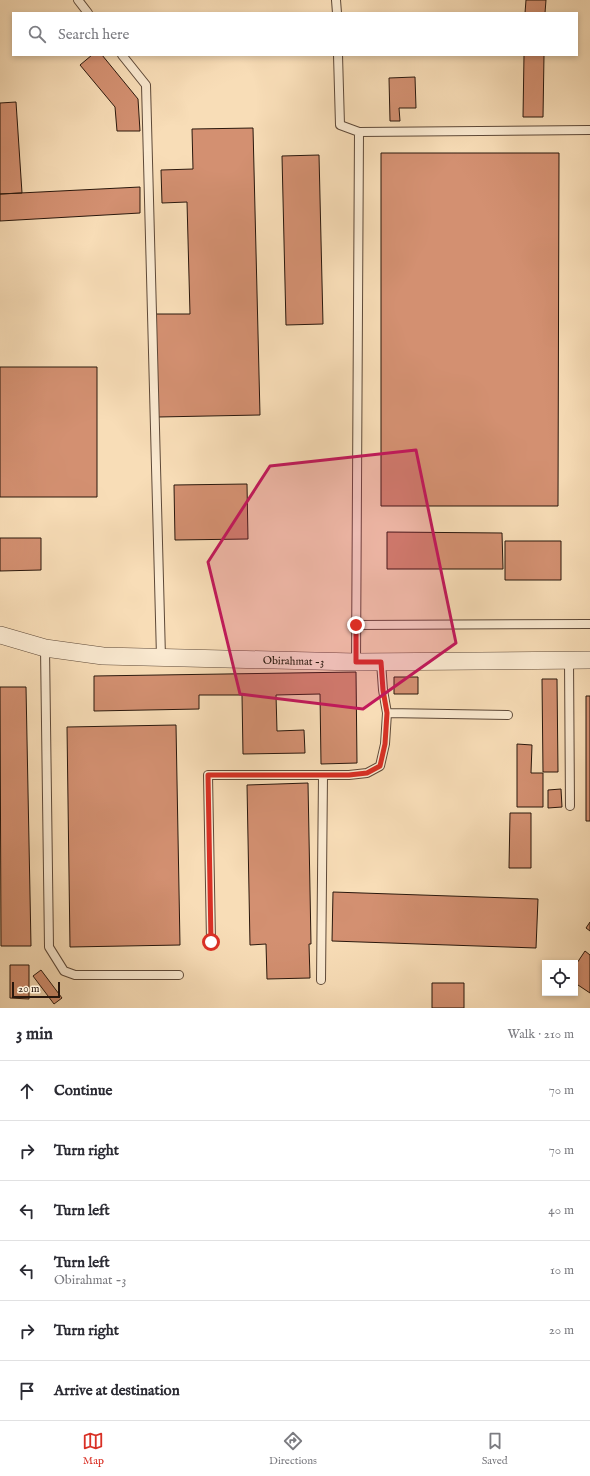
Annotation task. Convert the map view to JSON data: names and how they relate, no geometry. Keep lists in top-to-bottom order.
{
  "streets": {
    "street": ["Obirahmat -3"]
  },
  "scale_bar": "20 m",
  "page": {
    "search": "Search here",
    "scale": "20 m",
    "heading": ["3 min", "Walk · 210 m"],
    "list": [
      ["Continue", "70 m"],
      ["Turn right", "70 m"],
      ["Turn left", "40 m"],
      ["Turn left", "Obirahmat -3", "10 m"],
      ["Turn right", "20 m"],
      "Arrive at destination"
    ],
    "nav": ["Map", "Directions", "Saved"]
  }
}
